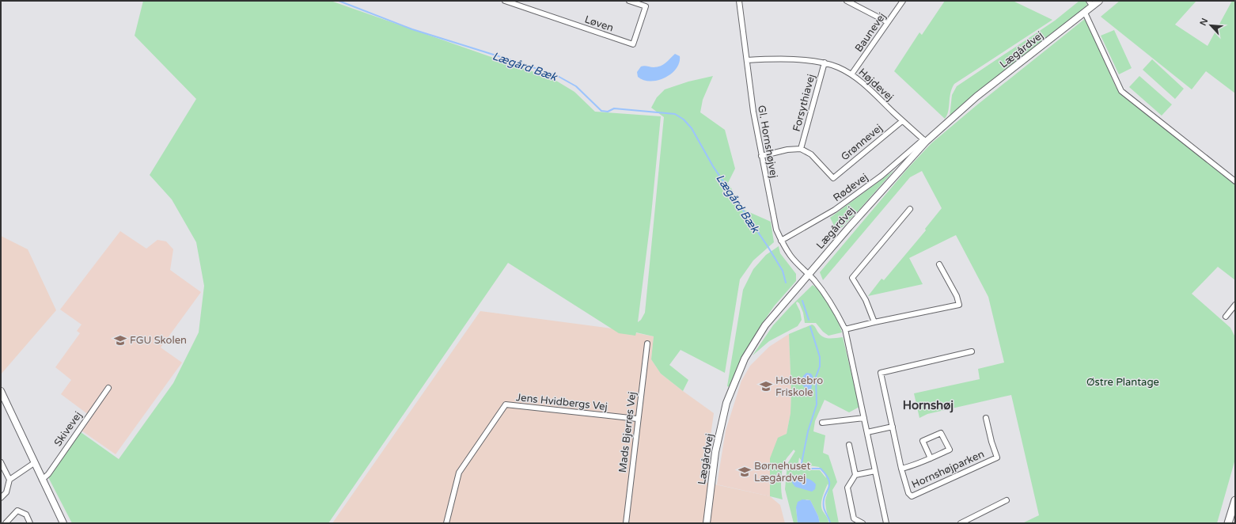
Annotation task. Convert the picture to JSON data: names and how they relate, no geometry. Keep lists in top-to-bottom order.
{
  "streets": {
    "street": [
      "Løven",
      "Baunevej",
      "Lægårdvej",
      "Højdevej",
      "Forsythiavej",
      "Gl. Hornshøjvej",
      "Grønnevej",
      "Rødevej",
      "Jens Hvidbergs Vej",
      "Skivevej",
      "Mads Bjerres Vej",
      "Hornshøjparken"
    ]
  },
  "crossings": [
    ["Baunevej", "Højdevej"],
    ["Lægårdvej", "Højdevej"],
    ["Lægårdvej", "Gl. Hornshøjvej"],
    ["Lægårdvej", "Rødevej"],
    ["Højdevej", "Forsythiavej"],
    ["Højdevej", "Gl. Hornshøjvej"],
    ["Højdevej", "Grønnevej"],
    ["Højdevej", "Rødevej"],
    ["Forsythiavej", "Grønnevej"],
    ["Gl. Hornshøjvej", "Rødevej"],
    ["Jens Hvidbergs Vej", "Mads Bjerres Vej"]
  ],
  "districts": ["Hornshøj"],
  "water": ["Lægård Bæk"],
  "parks": ["Østre Plantage"],
  "places": {
    "school or university": ["FGU Skolen", "Holstebro Friskole", "Børnehuset Lægårdvej"]
  },
  "north": "top left"
}
